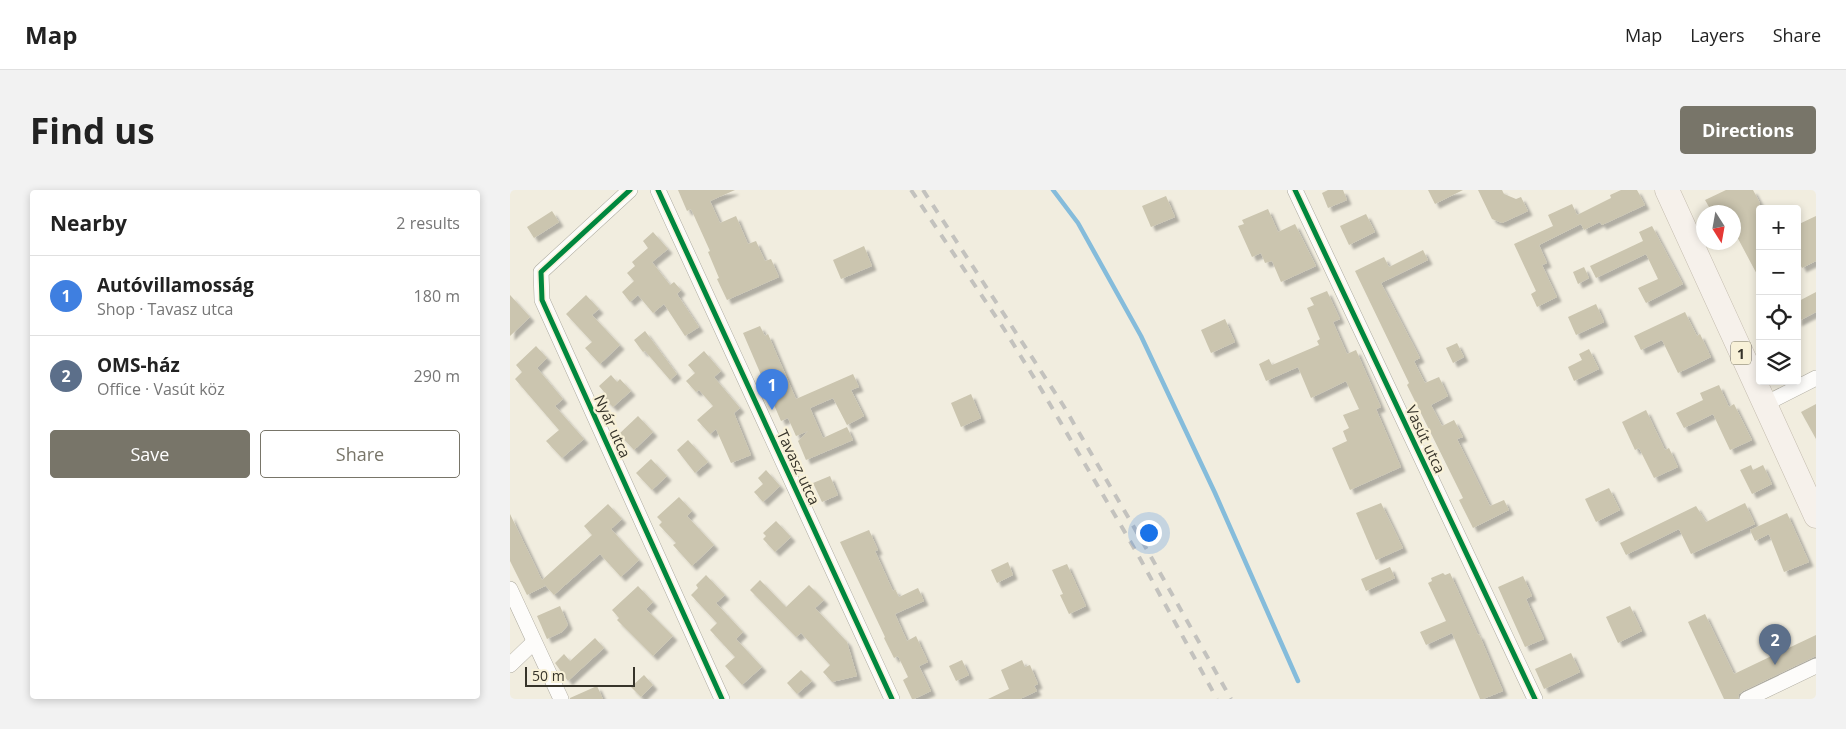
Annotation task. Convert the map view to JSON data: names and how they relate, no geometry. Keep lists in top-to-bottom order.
{
  "streets": {
    "main road": ["1"],
    "street": ["Nyár utca", "Vasút utca", "Tavasz utca"]
  },
  "scale_bar": "50 m",
  "north": "bottom",
  "page": {
    "header": "Map",
    "nav": ["Map", "Layers", "Share"],
    "buttons": [
      "Directions",
      ["Save", "Share"]
    ],
    "title": "Find us",
    "heading": ["Nearby", "2 results"],
    "map_buttons": ["+", "−"],
    "list": [
      {
        "mark": "1",
        "name": "Autóvillamosság",
        "note": "Shop · Tavasz utca",
        "value": "180 m"
      },
      {
        "mark": "2",
        "name": "OMS-ház",
        "note": "Office · Vasút köz",
        "value": "290 m"
      }
    ],
    "pins": ["1", "2"],
    "scale": "50 m"
  }
}
